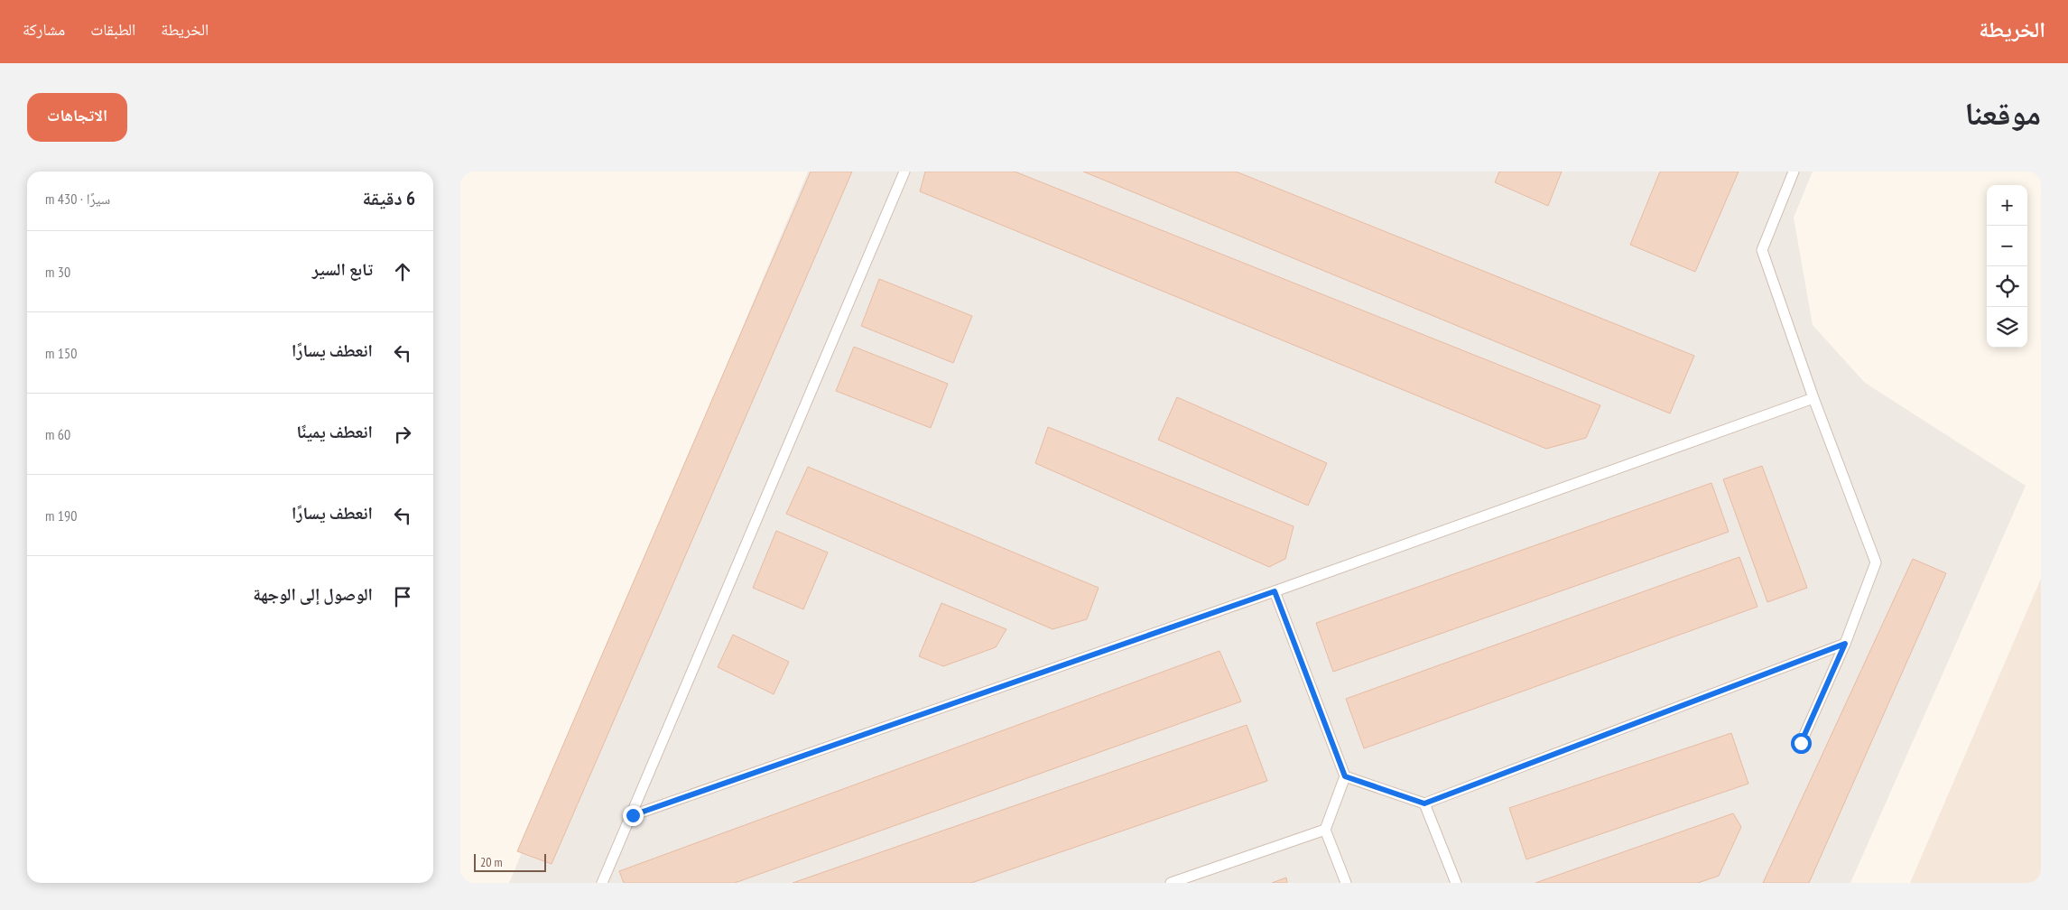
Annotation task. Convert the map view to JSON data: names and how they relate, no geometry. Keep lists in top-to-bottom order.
{
  "scale_bar": "20 m",
  "page": {
    "header": "الخريطة",
    "nav": ["الخريطة", "الطبقات", "مشاركة"],
    "title": "موقعنا",
    "buttons": "الاتجاهات",
    "heading": ["6 دقيقة", "سيرًا · 430 m"],
    "map_buttons": ["+", "−"],
    "list": [
      ["تابع السير", "30 m"],
      ["انعطف يسارًا", "150 m"],
      ["انعطف يمينًا", "60 m"],
      ["انعطف يسارًا", "190 m"],
      "الوصول إلى الوجهة"
    ],
    "scale": "20 m"
  }
}
